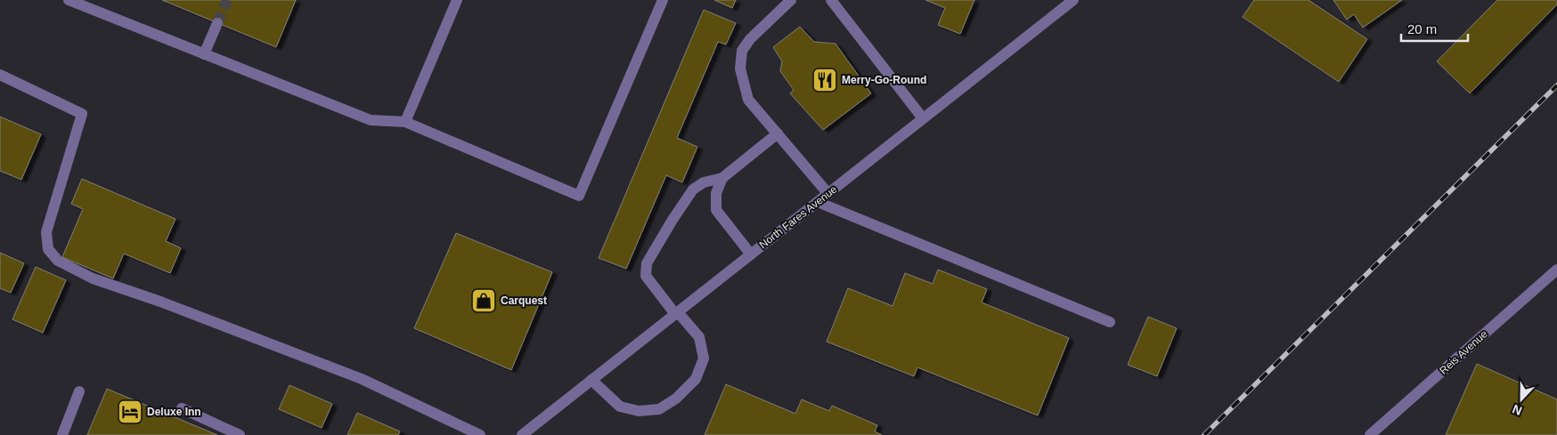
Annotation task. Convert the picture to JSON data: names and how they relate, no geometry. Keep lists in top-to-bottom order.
{
  "streets": {
    "street": ["North Fares Avenue", "Reis Avenue"]
  },
  "places": {
    "restaurant": ["Merry-Go-Round"],
    "shop": ["Carquest"],
    "hotel": ["Deluxe Inn"]
  },
  "scale_bar": "20 m",
  "north": "bottom"
}
